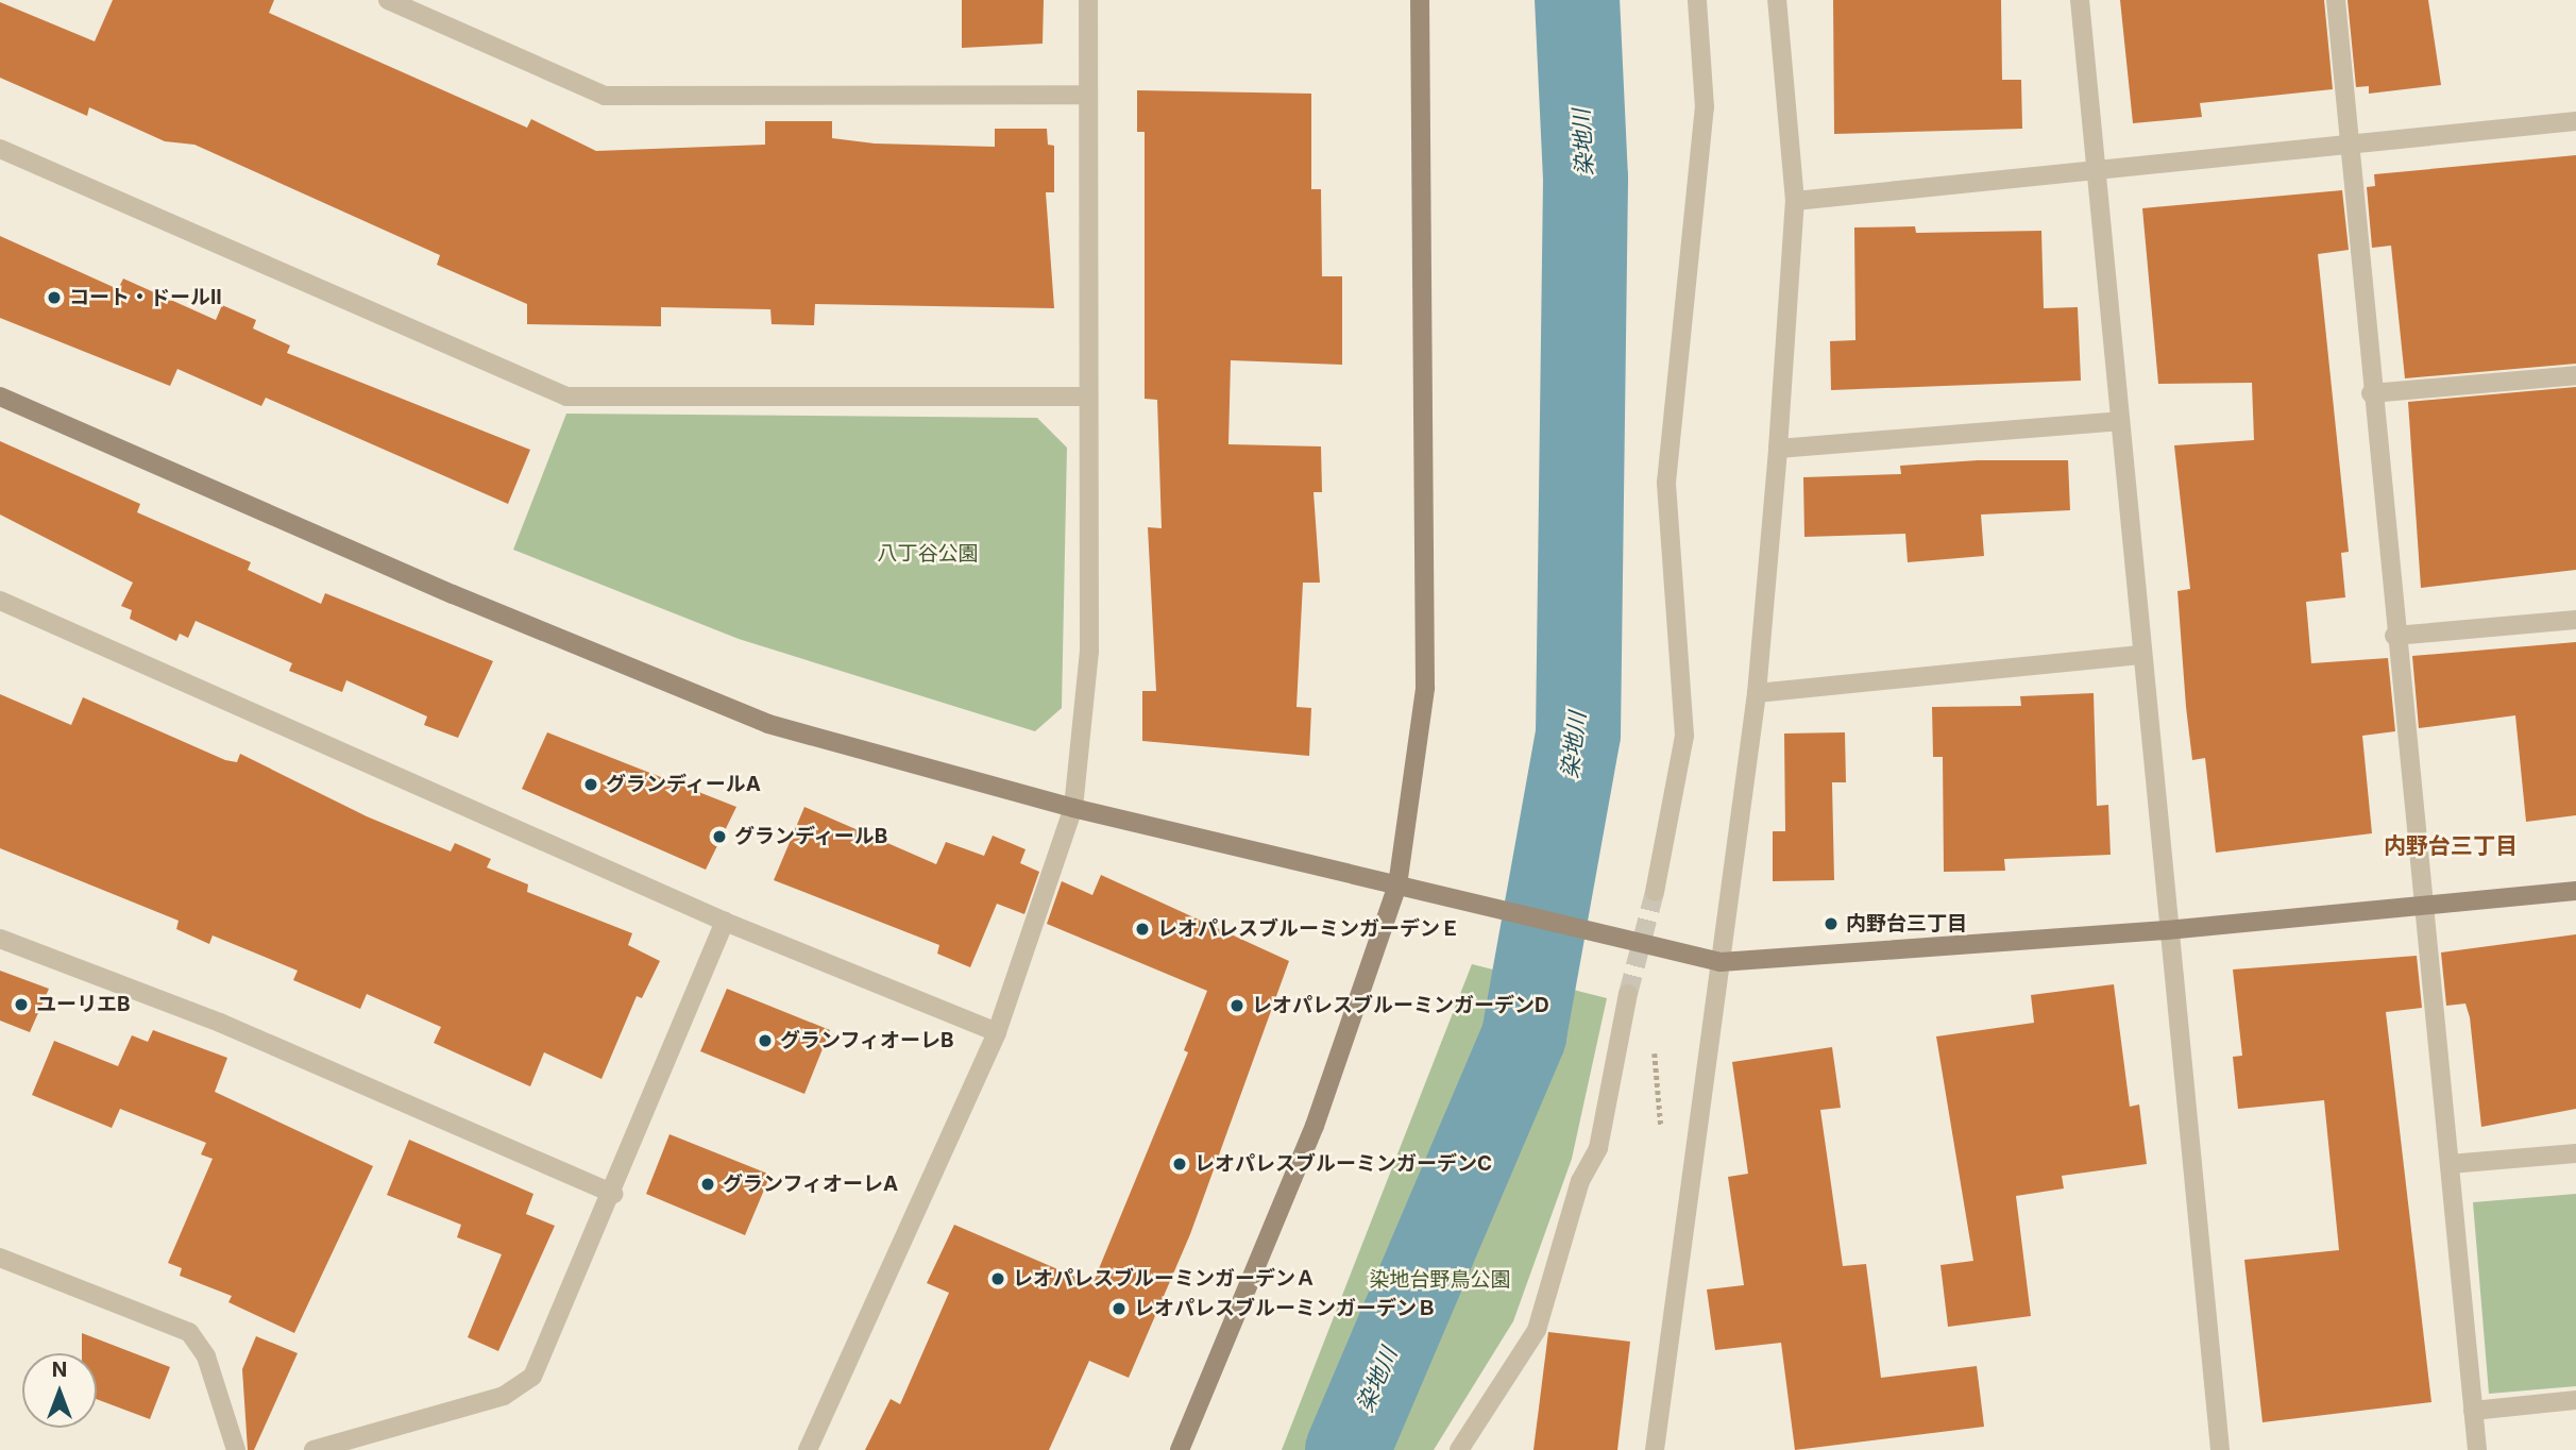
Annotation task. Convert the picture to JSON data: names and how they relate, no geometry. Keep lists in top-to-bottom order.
{
  "districts": ["内野台三丁目"],
  "water": ["染地川"],
  "parks": ["八丁谷公園", "染地台野鳥公園"],
  "places": [
    "コート・ドールⅡ",
    "グランディールA",
    "グランディールB",
    "内野台三丁目",
    "レオパレスブルーミンガーデンＥ",
    "ユーリエB",
    "レオパレスブルーミンガーデンD",
    "グランフィオーレB",
    "レオパレスブルーミンガーデンC",
    "グランフィオーレA",
    "レオパレスブルーミンガーデンＡ",
    "レオパレスブルーミンガーデンＢ"
  ],
  "north": "top"
}
